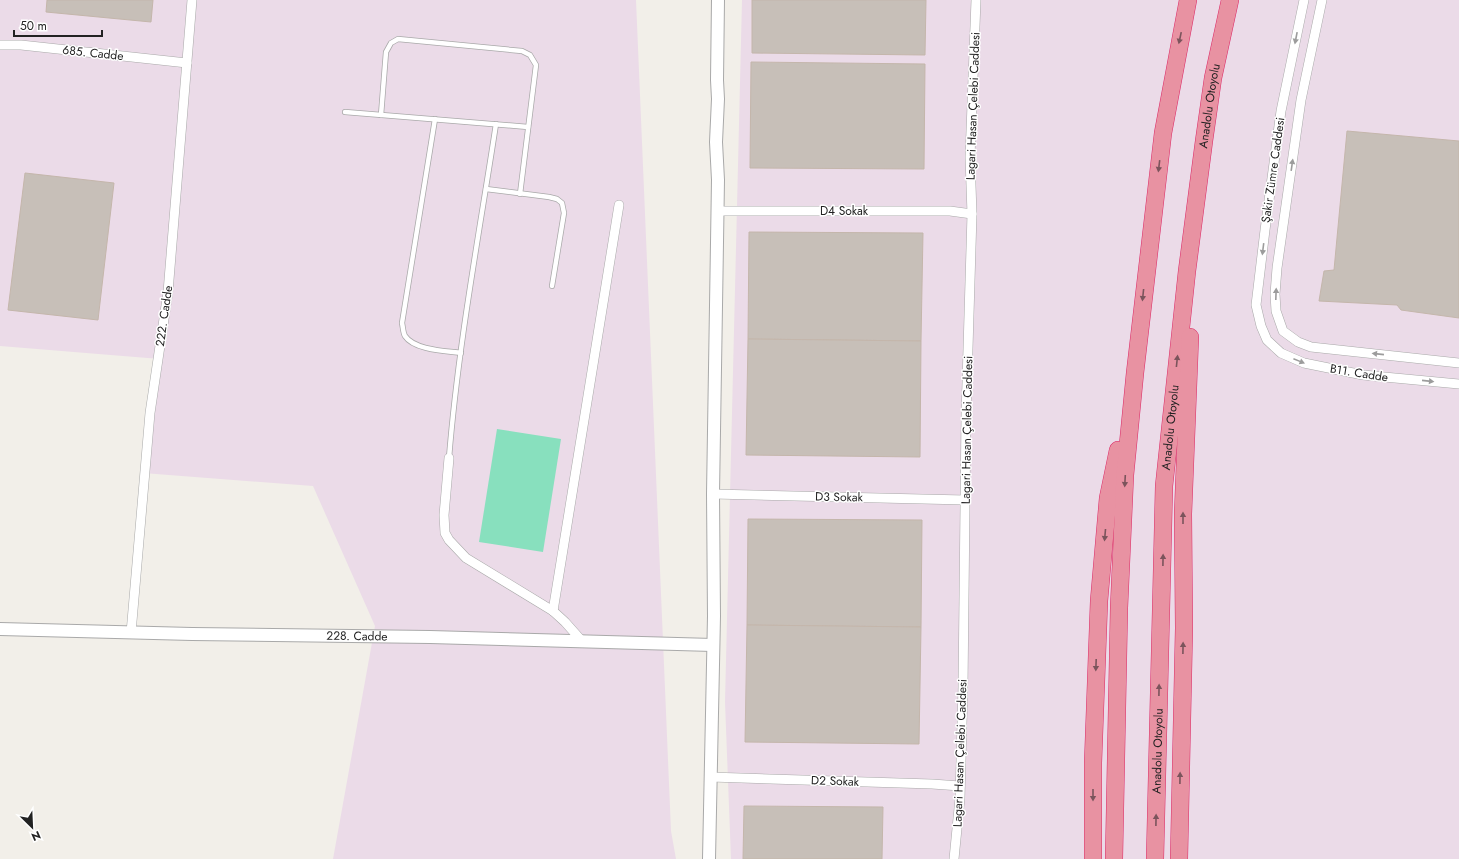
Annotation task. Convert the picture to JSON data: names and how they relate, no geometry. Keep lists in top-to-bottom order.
{
  "streets": {
    "highway": ["Anadolu Otoyolu"],
    "street": [
      "685. Cadde",
      "Lagari Hasan Çelebi Caddesi",
      "Şakir Zümre Caddesi",
      "D4 Sokak",
      "222. Cadde",
      "B11. Cadde",
      "D3 Sokak",
      "228. Cadde",
      "D2 Sokak"
    ]
  },
  "crossings": [
    ["685. Cadde", "222. Cadde"],
    ["Lagari Hasan Çelebi Caddesi", "D4 Sokak"],
    ["Lagari Hasan Çelebi Caddesi", "D3 Sokak"],
    ["Lagari Hasan Çelebi Caddesi", "D2 Sokak"],
    ["Şakir Zümre Caddesi", "B11. Cadde"],
    ["222. Cadde", "228. Cadde"]
  ],
  "scale_bar": "50 m",
  "north": "bottom right"
}
